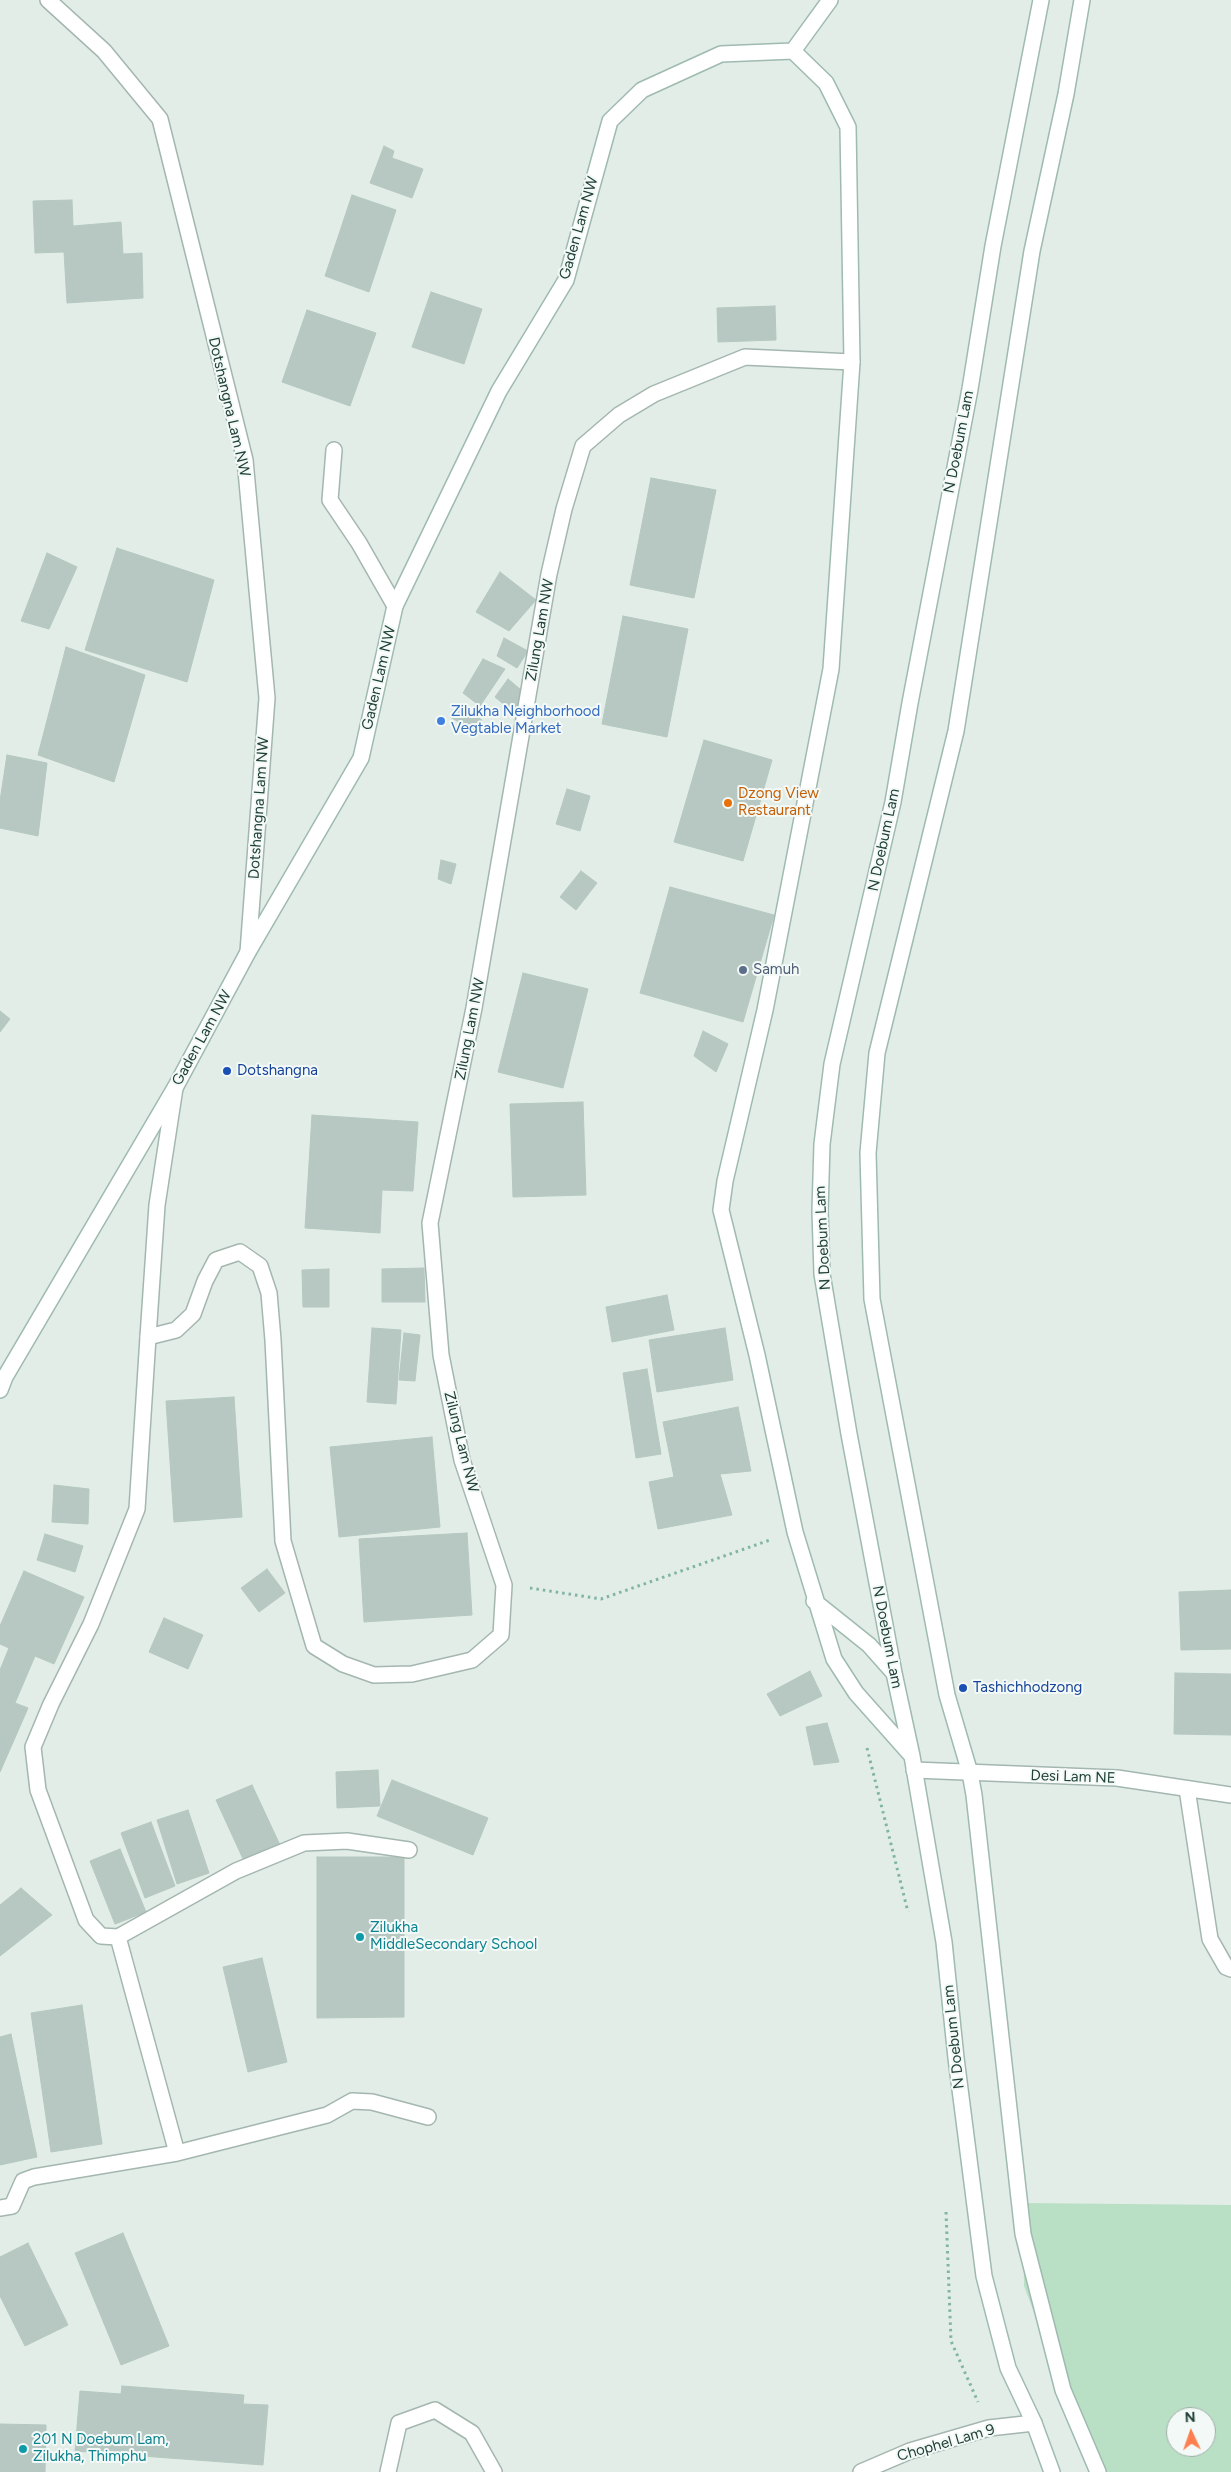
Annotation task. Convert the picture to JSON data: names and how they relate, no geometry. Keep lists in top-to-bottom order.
{
  "streets": {
    "main road": [
      "Gaden Lam NW",
      "Dotshangna Lam NW",
      "N Doebum Lam",
      "Zilung Lam NW",
      "Desi Lam NE",
      "Chophel Lam 9"
    ]
  },
  "crossings": [
    ["Gaden Lam NW", "Dotshangna Lam NW"],
    ["N Doebum Lam", "Desi Lam NE"],
    ["N Doebum Lam", "Chophel Lam 9"]
  ],
  "places": [
    "Zilukha Neighborhood Vegtable Market",
    "Dzong View Restaurant",
    "Samuh",
    "Dotshangna",
    "Tashichhodzong",
    "Zilukha MiddleSecondary School",
    "201 N Doebum Lam, Zilukha, Thimphu"
  ],
  "north": "top"
}
